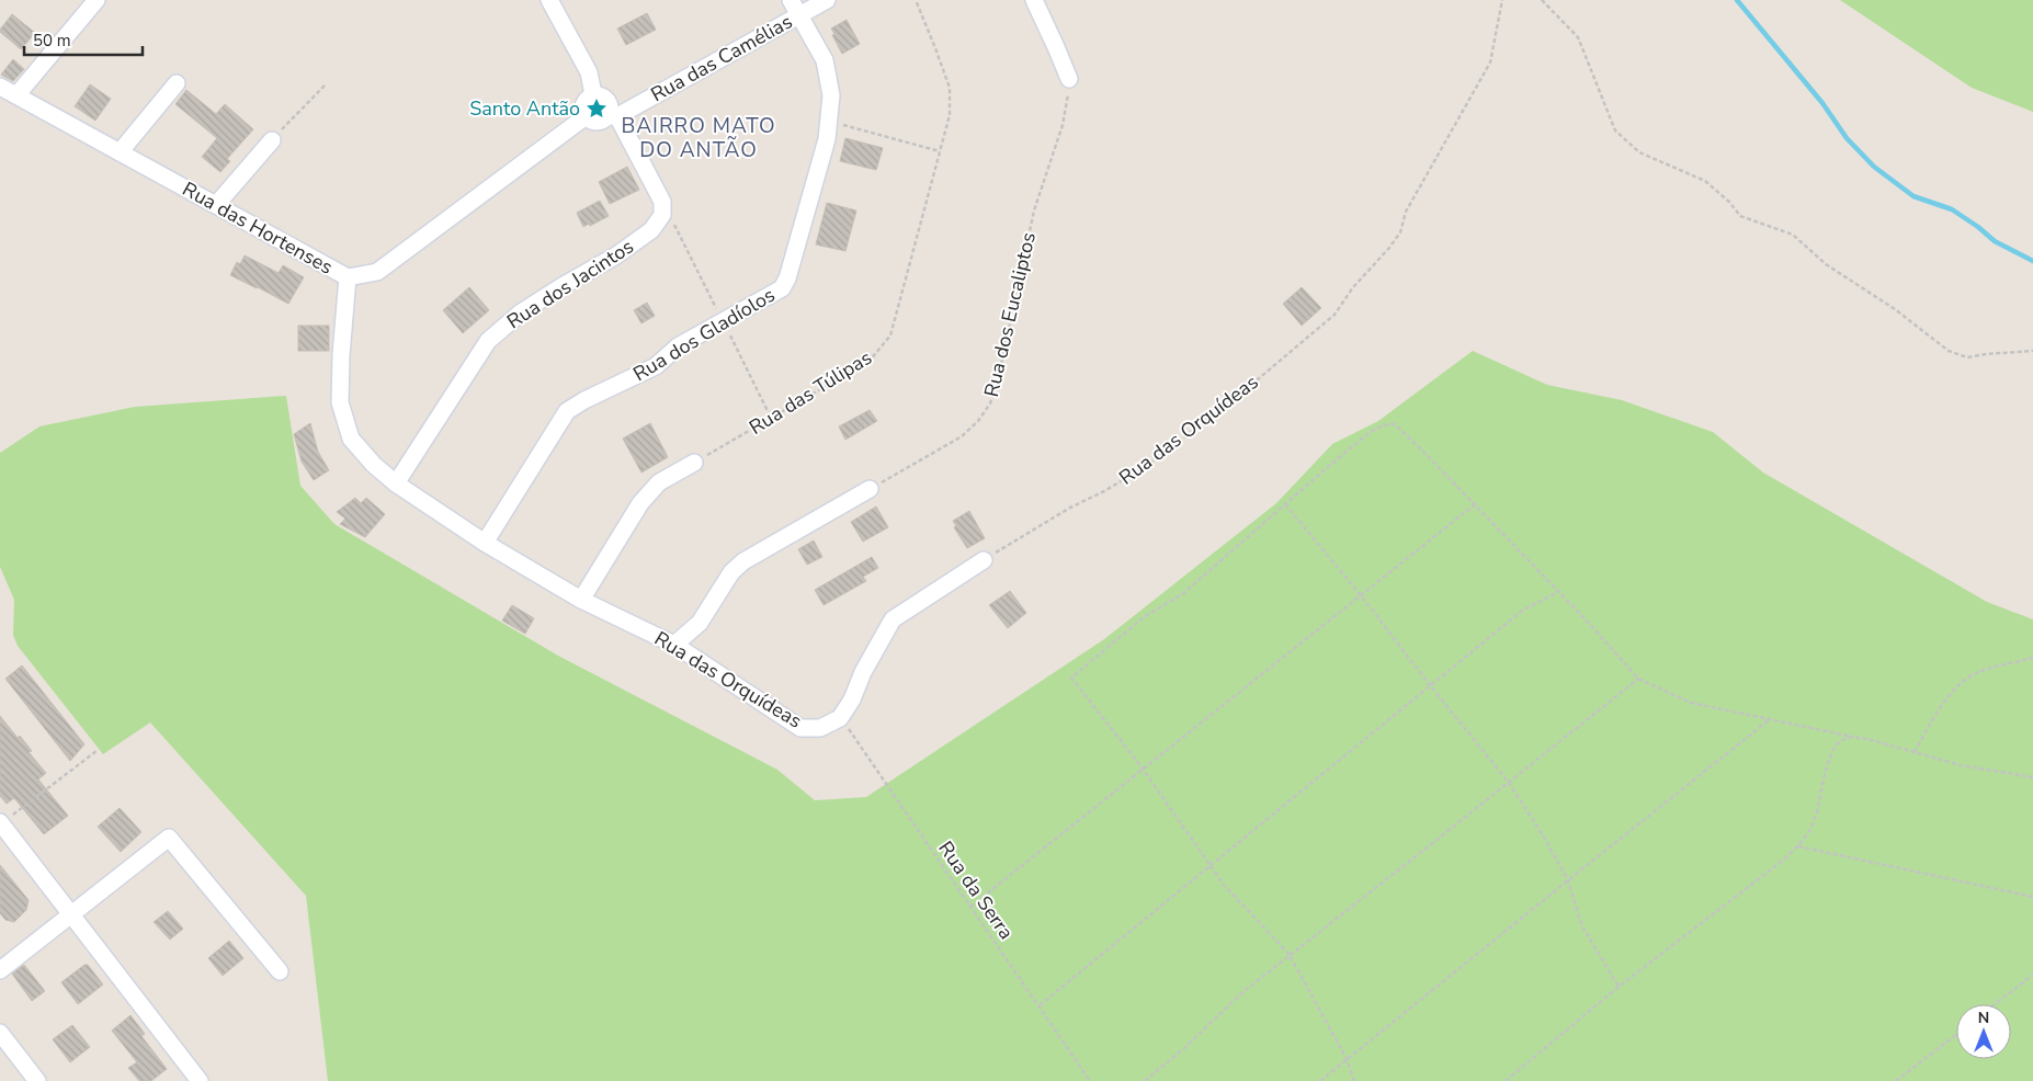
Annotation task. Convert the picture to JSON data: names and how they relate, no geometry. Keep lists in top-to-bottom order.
{
  "streets": {
    "street": [
      "Rua das Camélias",
      "Rua das Hortenses",
      "Rua dos Jacintos",
      "Rua dos Gladíolos",
      "Rua das Orquídeas"
    ],
    "path": ["Rua dos Eucaliptos", "Rua das Túlipas", "Rua da Serra"]
  },
  "crossings": [
    ["Rua das Camélias", "Rua das Hortenses"],
    ["Rua das Camélias", "Rua dos Gladíolos"],
    ["Rua das Hortenses", "Rua das Orquídeas"],
    ["Rua dos Jacintos", "Rua das Orquídeas"],
    ["Rua dos Gladíolos", "Rua das Orquídeas"],
    ["Rua das Orquídeas", "Rua da Serra"]
  ],
  "districts": ["BAIRRO MATO DO ANTÃO"],
  "places": {
    "place": ["Santo Antão"]
  },
  "scale_bar": "50 m",
  "north": "top"
}
